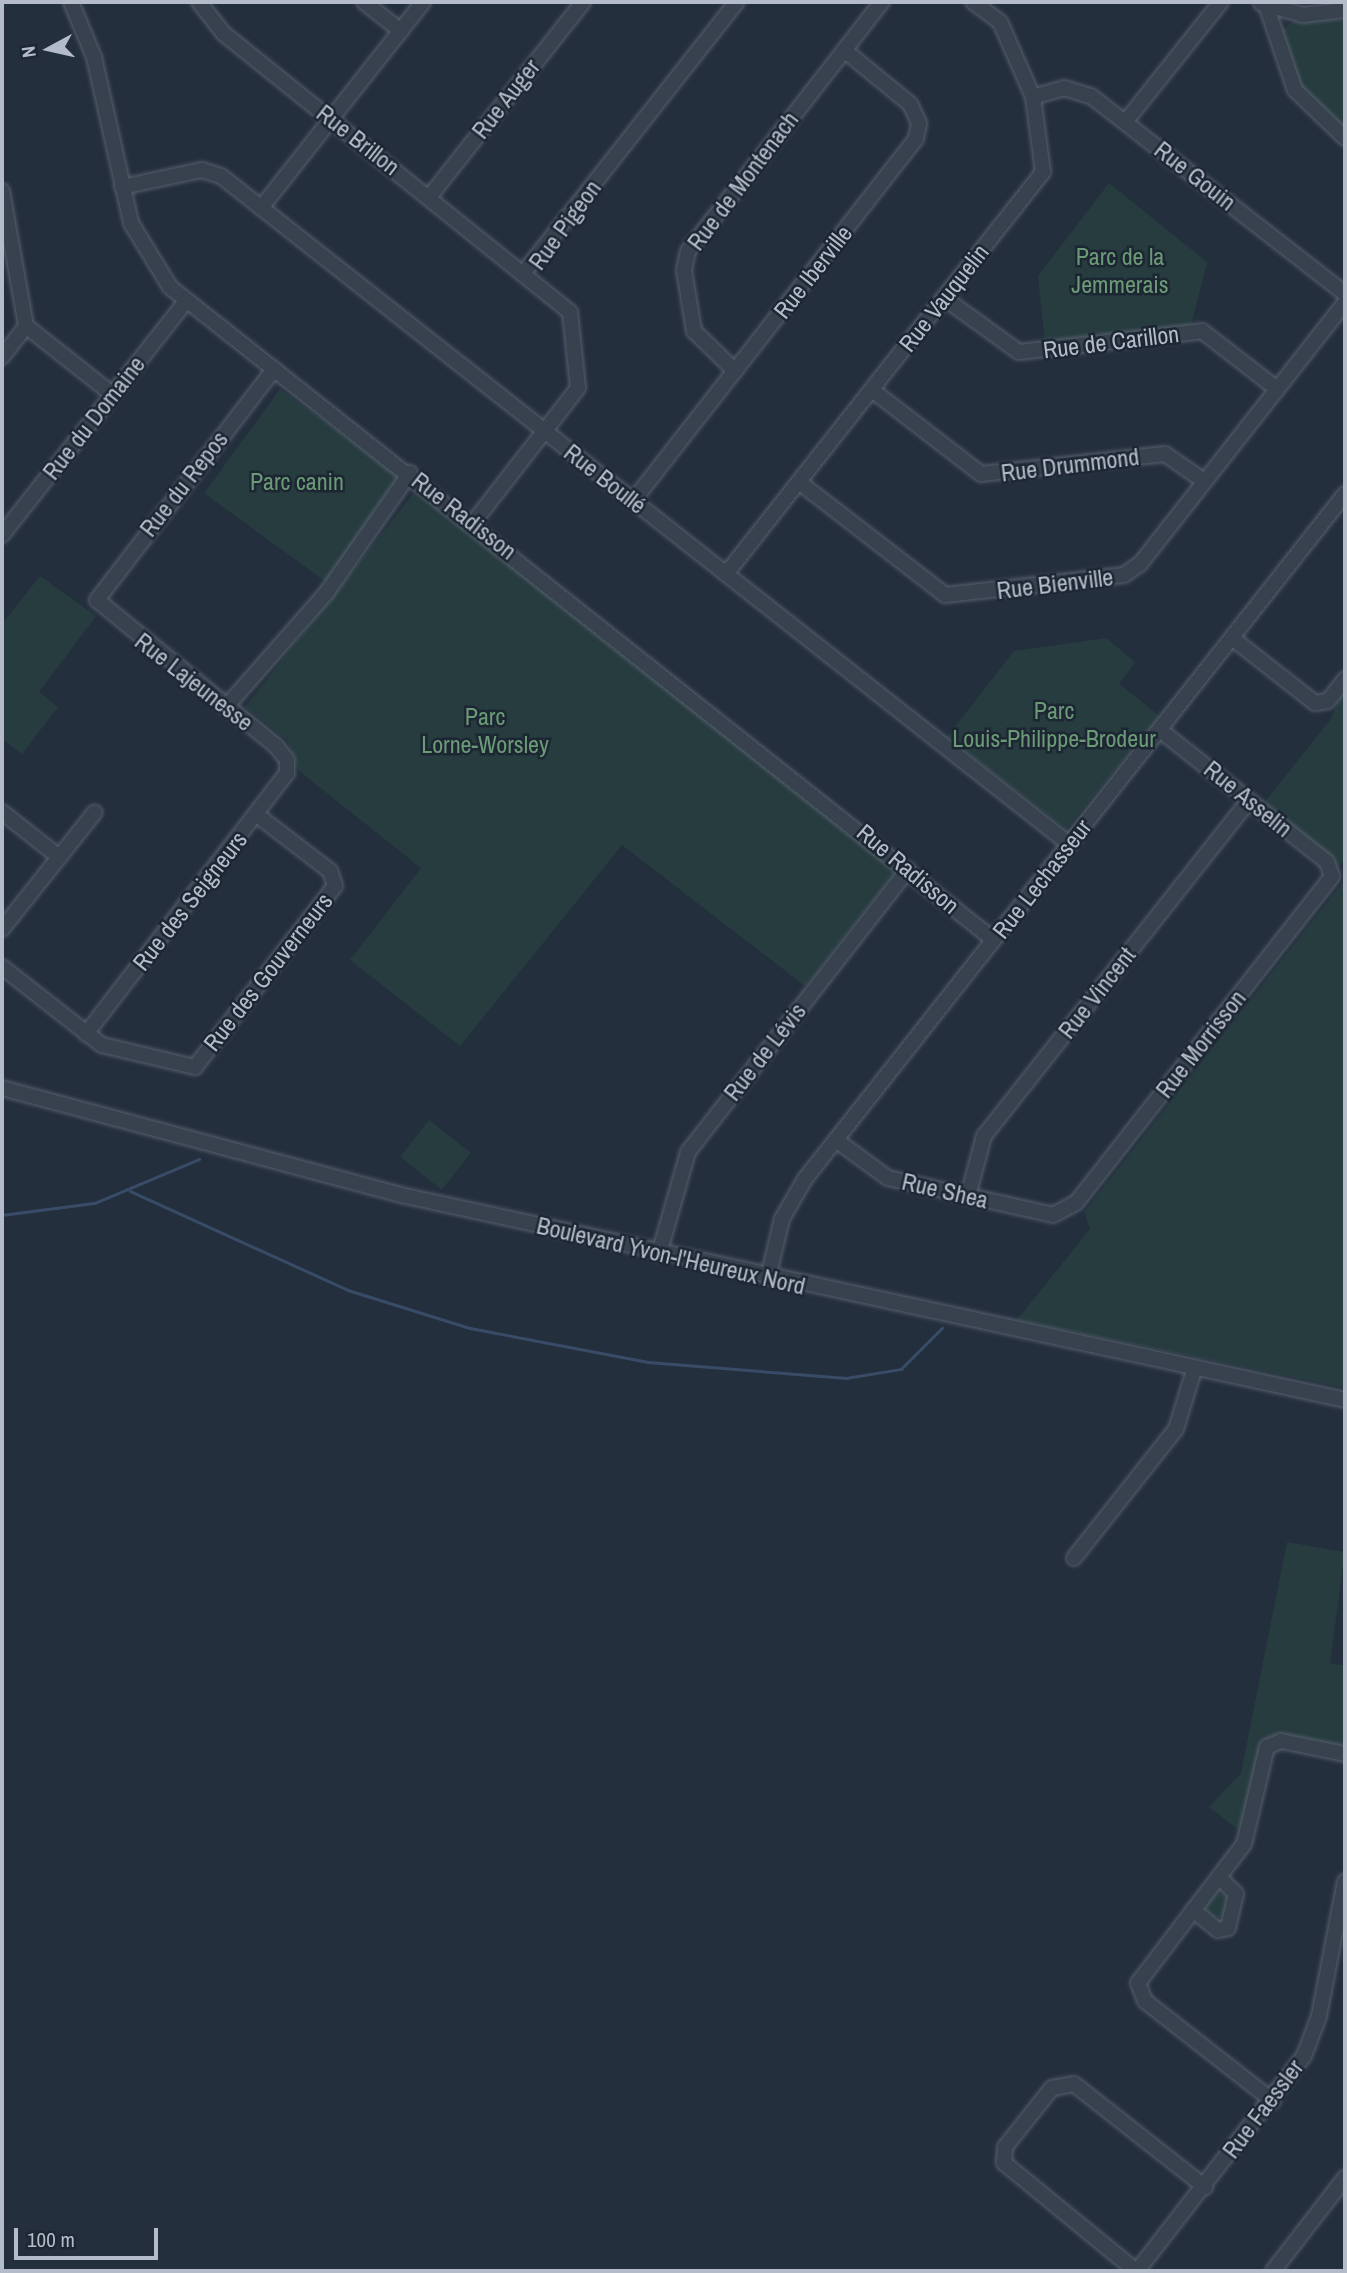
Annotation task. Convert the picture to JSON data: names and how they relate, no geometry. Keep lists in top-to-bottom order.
{
  "streets": {
    "street": [
      "Rue Auger",
      "Rue Brillon",
      "Rue Gouin",
      "Rue de Montenach",
      "Rue Pigeon",
      "Rue Iberville",
      "Rue Vauquelin",
      "Rue de Carillon",
      "Rue du Domaine",
      "Rue Drummond",
      "Rue Boullé",
      "Rue du Repos",
      "Rue Radisson",
      "Rue Bienville",
      "Rue Lajeunesse",
      "Rue Asselin",
      "Rue Lechasseur",
      "Rue des Seigneurs",
      "Rue des Gouverneurs",
      "Rue Vincent",
      "Rue Morrisson",
      "Rue de Lévis",
      "Rue Shea",
      "Boulevard Yvon-l'Heureux Nord",
      "Rue Faessler"
    ]
  },
  "crossings": [
    ["Rue Auger", "Rue Brillon"],
    ["Rue Brillon", "Rue Pigeon"],
    ["Rue Gouin", "Rue Vauquelin"],
    ["Rue de Montenach", "Rue Iberville"],
    ["Rue Pigeon", "Rue Boullé"],
    ["Rue Pigeon", "Rue Radisson"],
    ["Rue Iberville", "Rue Boullé"],
    ["Rue Vauquelin", "Rue de Carillon"],
    ["Rue Vauquelin", "Rue Drummond"],
    ["Rue Vauquelin", "Rue Boullé"],
    ["Rue Vauquelin", "Rue Bienville"],
    ["Rue de Carillon", "Rue Bienville"],
    ["Rue du Domaine", "Rue Radisson"],
    ["Rue Drummond", "Rue Bienville"],
    ["Rue Boullé", "Rue Radisson"],
    ["Rue Boullé", "Rue Lechasseur"],
    ["Rue du Repos", "Rue Radisson"],
    ["Rue du Repos", "Rue Lajeunesse"],
    ["Rue Radisson", "Rue Lechasseur"],
    ["Rue Radisson", "Rue de Lévis"],
    ["Rue Lajeunesse", "Rue des Seigneurs"],
    ["Rue Asselin", "Rue Lechasseur"],
    ["Rue Asselin", "Rue Vincent"],
    ["Rue Asselin", "Rue Morrisson"],
    ["Rue Lechasseur", "Rue Shea"],
    ["Rue Lechasseur", "Boulevard Yvon-l'Heureux Nord"],
    ["Rue des Seigneurs", "Rue des Gouverneurs"],
    ["Rue Vincent", "Rue Shea"],
    ["Rue Morrisson", "Rue Shea"],
    ["Rue de Lévis", "Boulevard Yvon-l'Heureux Nord"]
  ],
  "parks": [
    "Parc de la Jemmerais",
    "Parc canin",
    "Parc Louis-Philippe-Brodeur",
    "Parc Lorne-Worsley"
  ],
  "scale_bar": "100 m",
  "north": "left"
}
